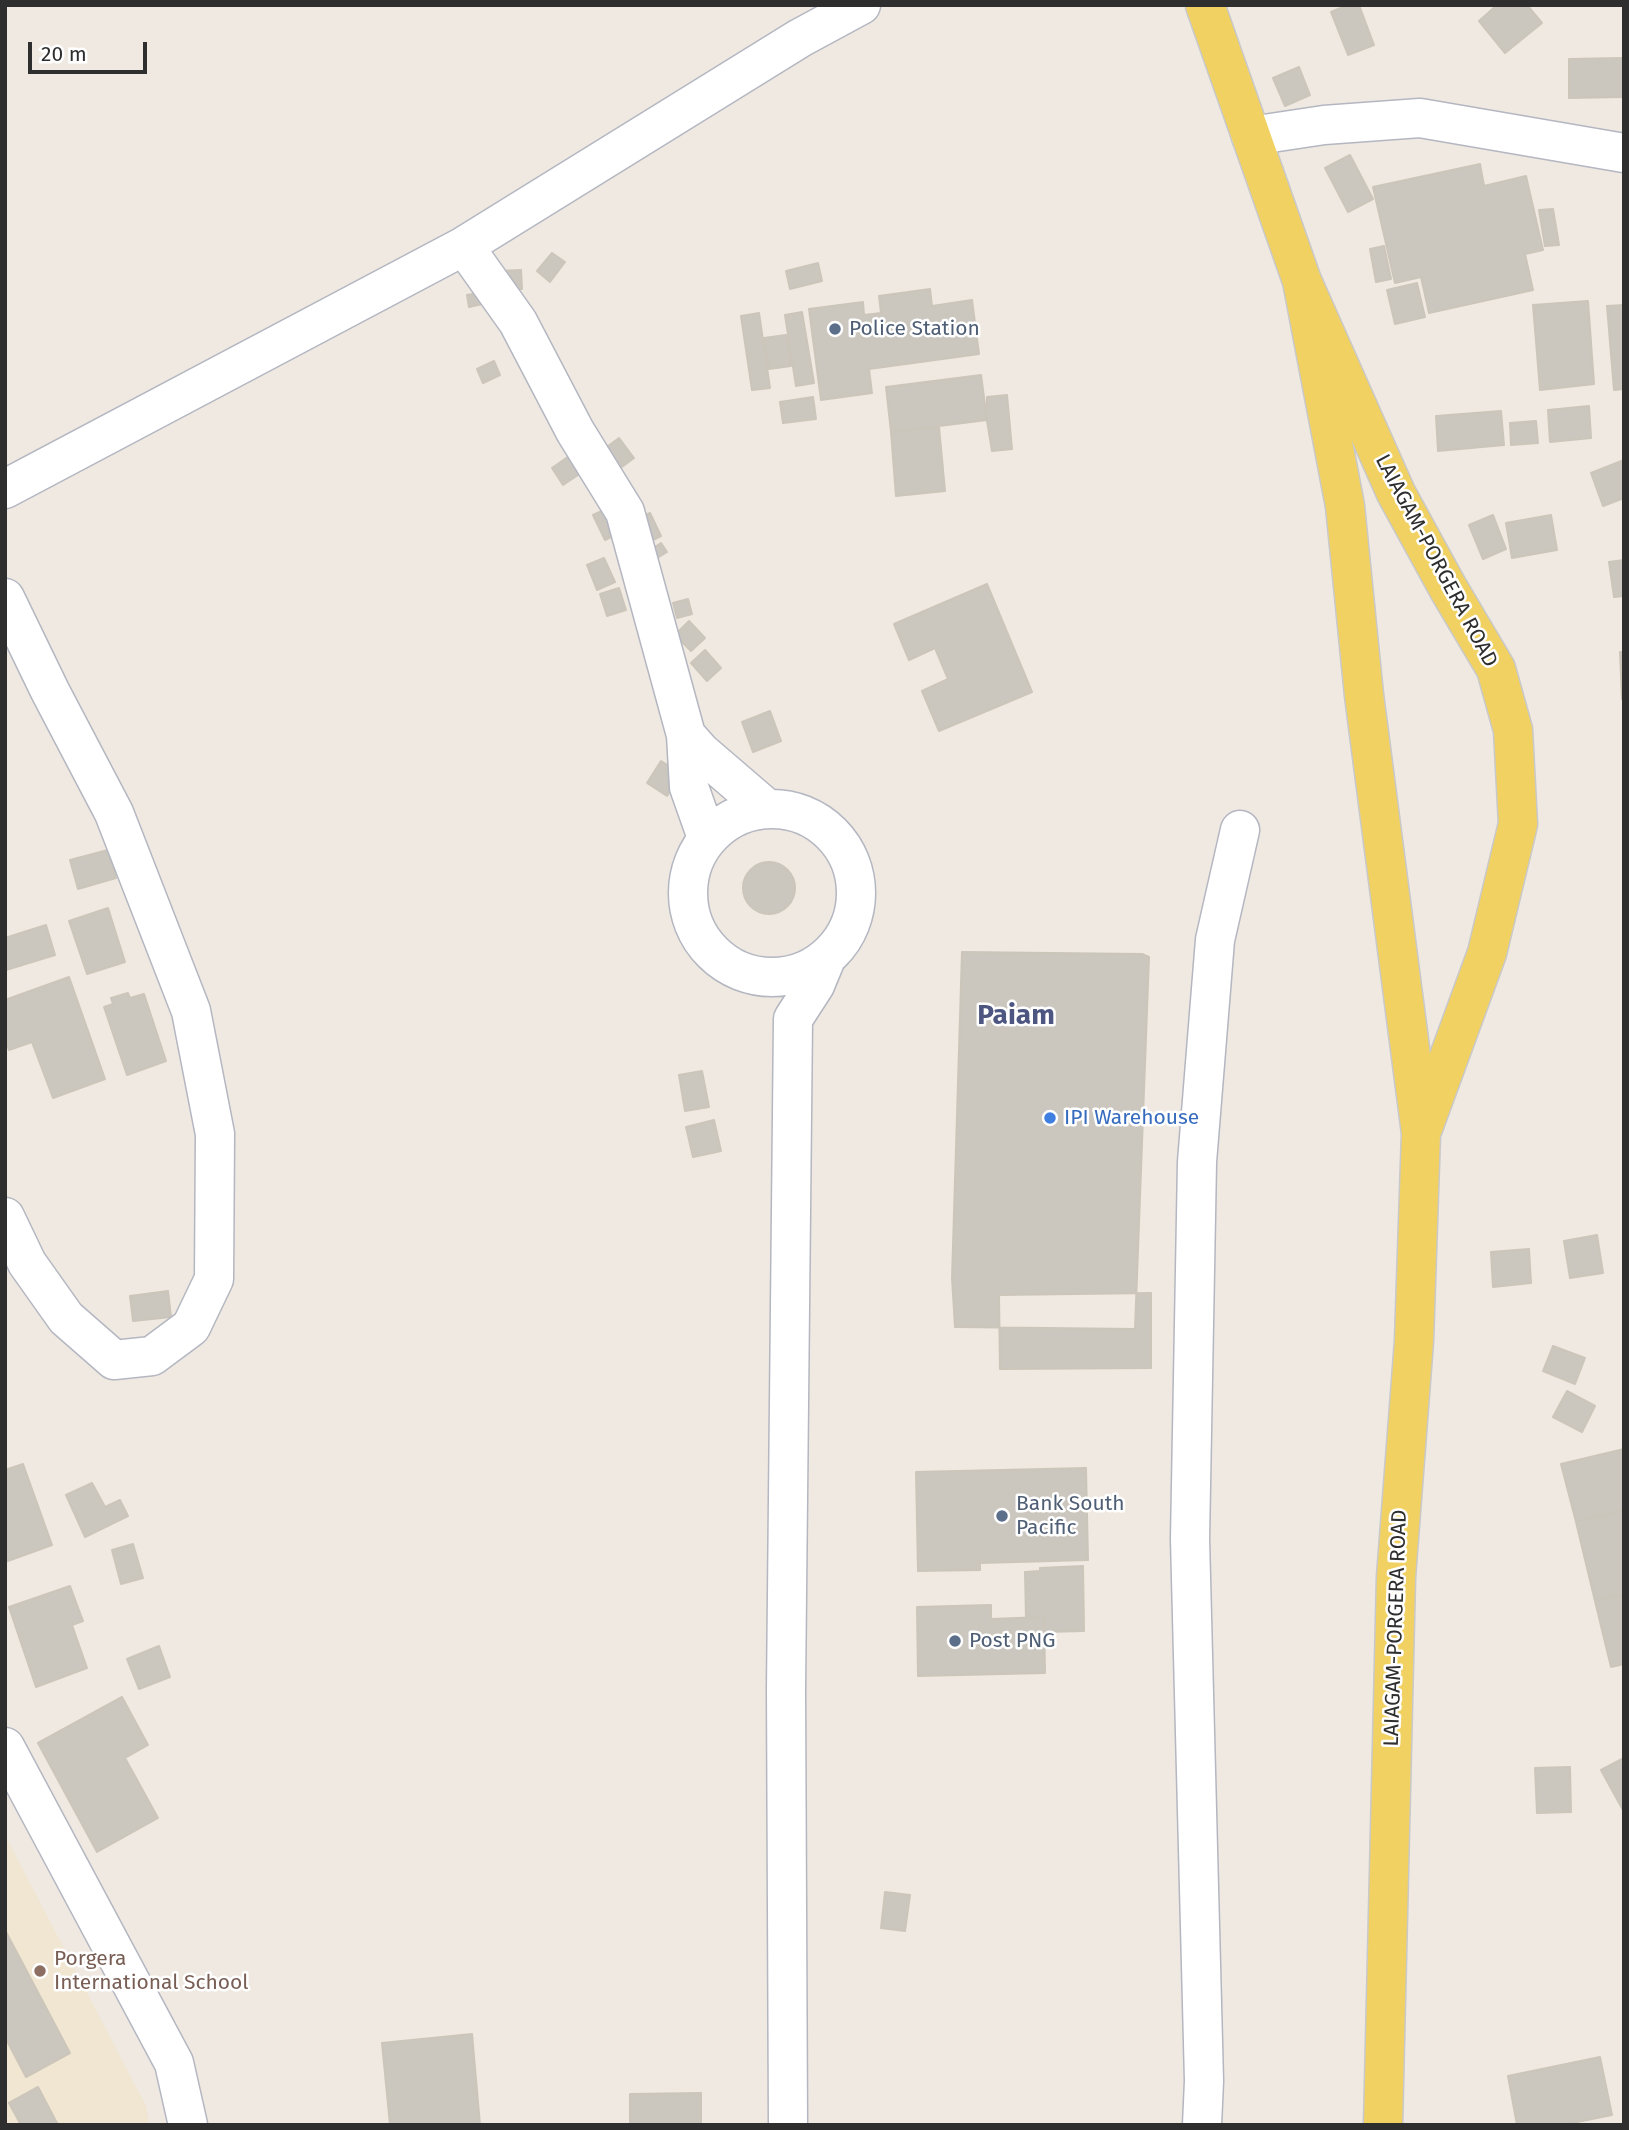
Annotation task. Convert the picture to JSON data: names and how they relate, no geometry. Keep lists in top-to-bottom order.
{
  "streets": {
    "main road": ["LAIAGAM-PORGERA ROAD"]
  },
  "districts": ["Paiam"],
  "places": [
    "Police Station",
    "IPI Warehouse",
    "Bank South Pacific",
    "Post PNG",
    "Porgera International School"
  ],
  "scale_bar": "20 m"
}
